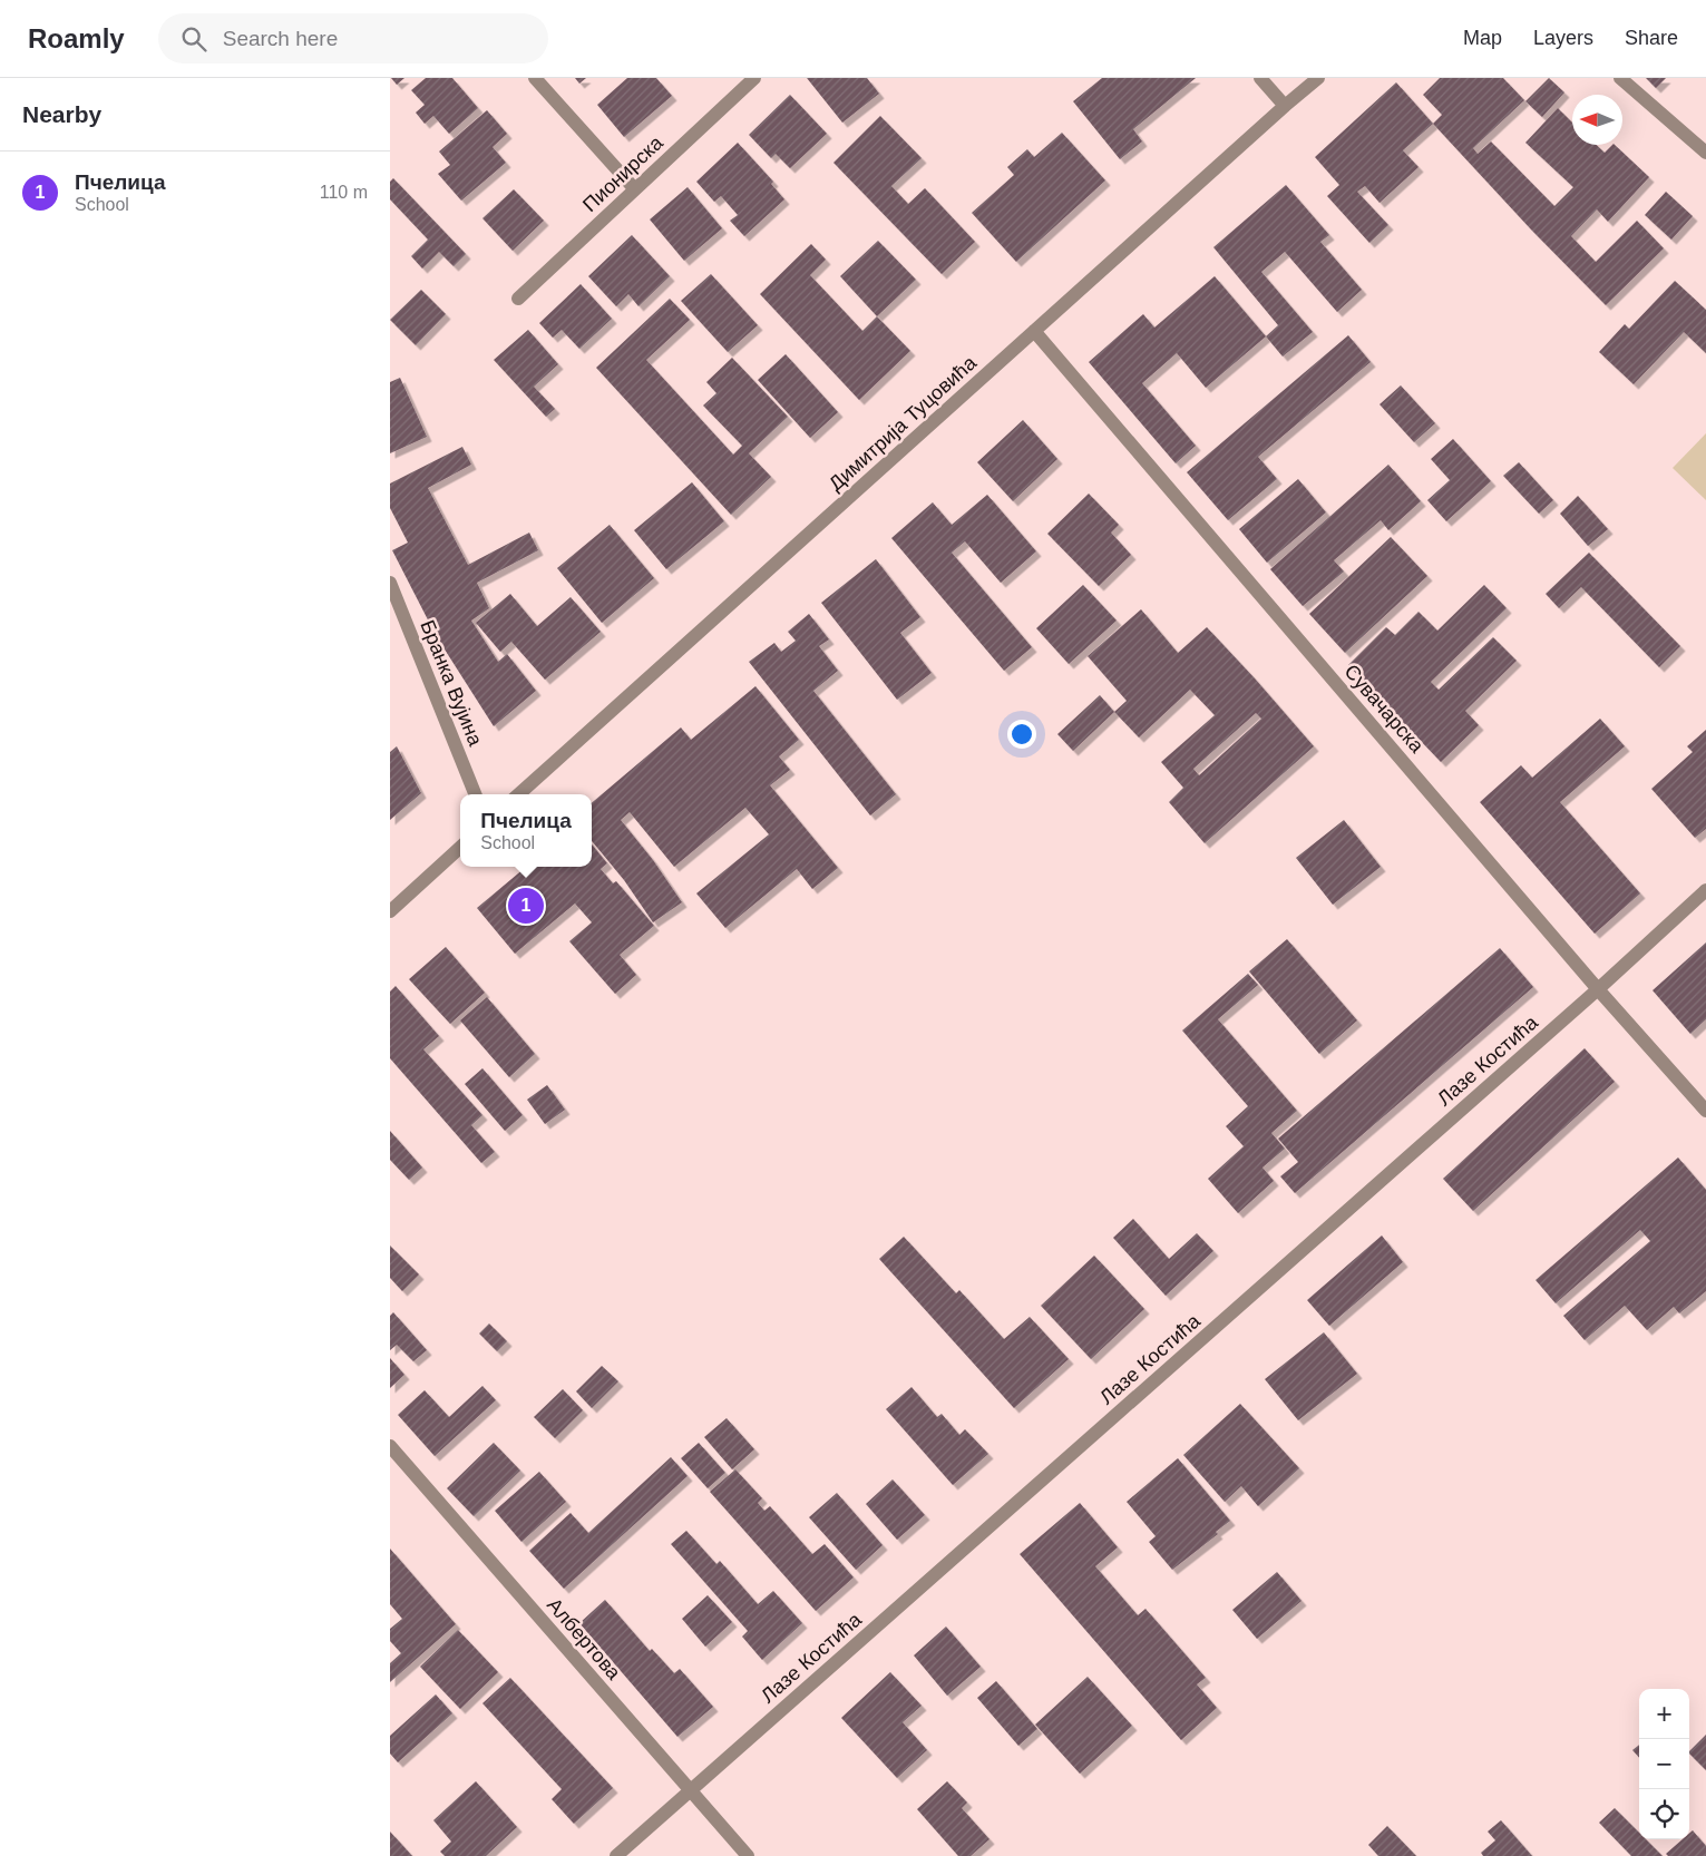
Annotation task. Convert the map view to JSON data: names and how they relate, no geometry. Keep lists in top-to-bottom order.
{
  "streets": {
    "street": [
      "Пионирска",
      "Димитрија Туцовића",
      "Бранка Вујина",
      "Сувачарска",
      "Лазе Костића",
      "Албертова"
    ]
  },
  "crossings": [
    ["Димитрија Туцовића", "Сувачарска"],
    ["Сувачарска", "Лазе Костића"],
    ["Лазе Костића", "Албертова"]
  ],
  "north": "left",
  "page": {
    "header": "Roamly",
    "search": "Search here",
    "nav": ["Map", "Layers", "Share"],
    "heading": "Nearby",
    "list": [
      {
        "mark": "1",
        "name": "Пчелица",
        "note": "School",
        "value": "110 m"
      }
    ],
    "popup": ["Пчелица", "School"],
    "pins": "1",
    "map_buttons": ["+", "−"]
  }
}
